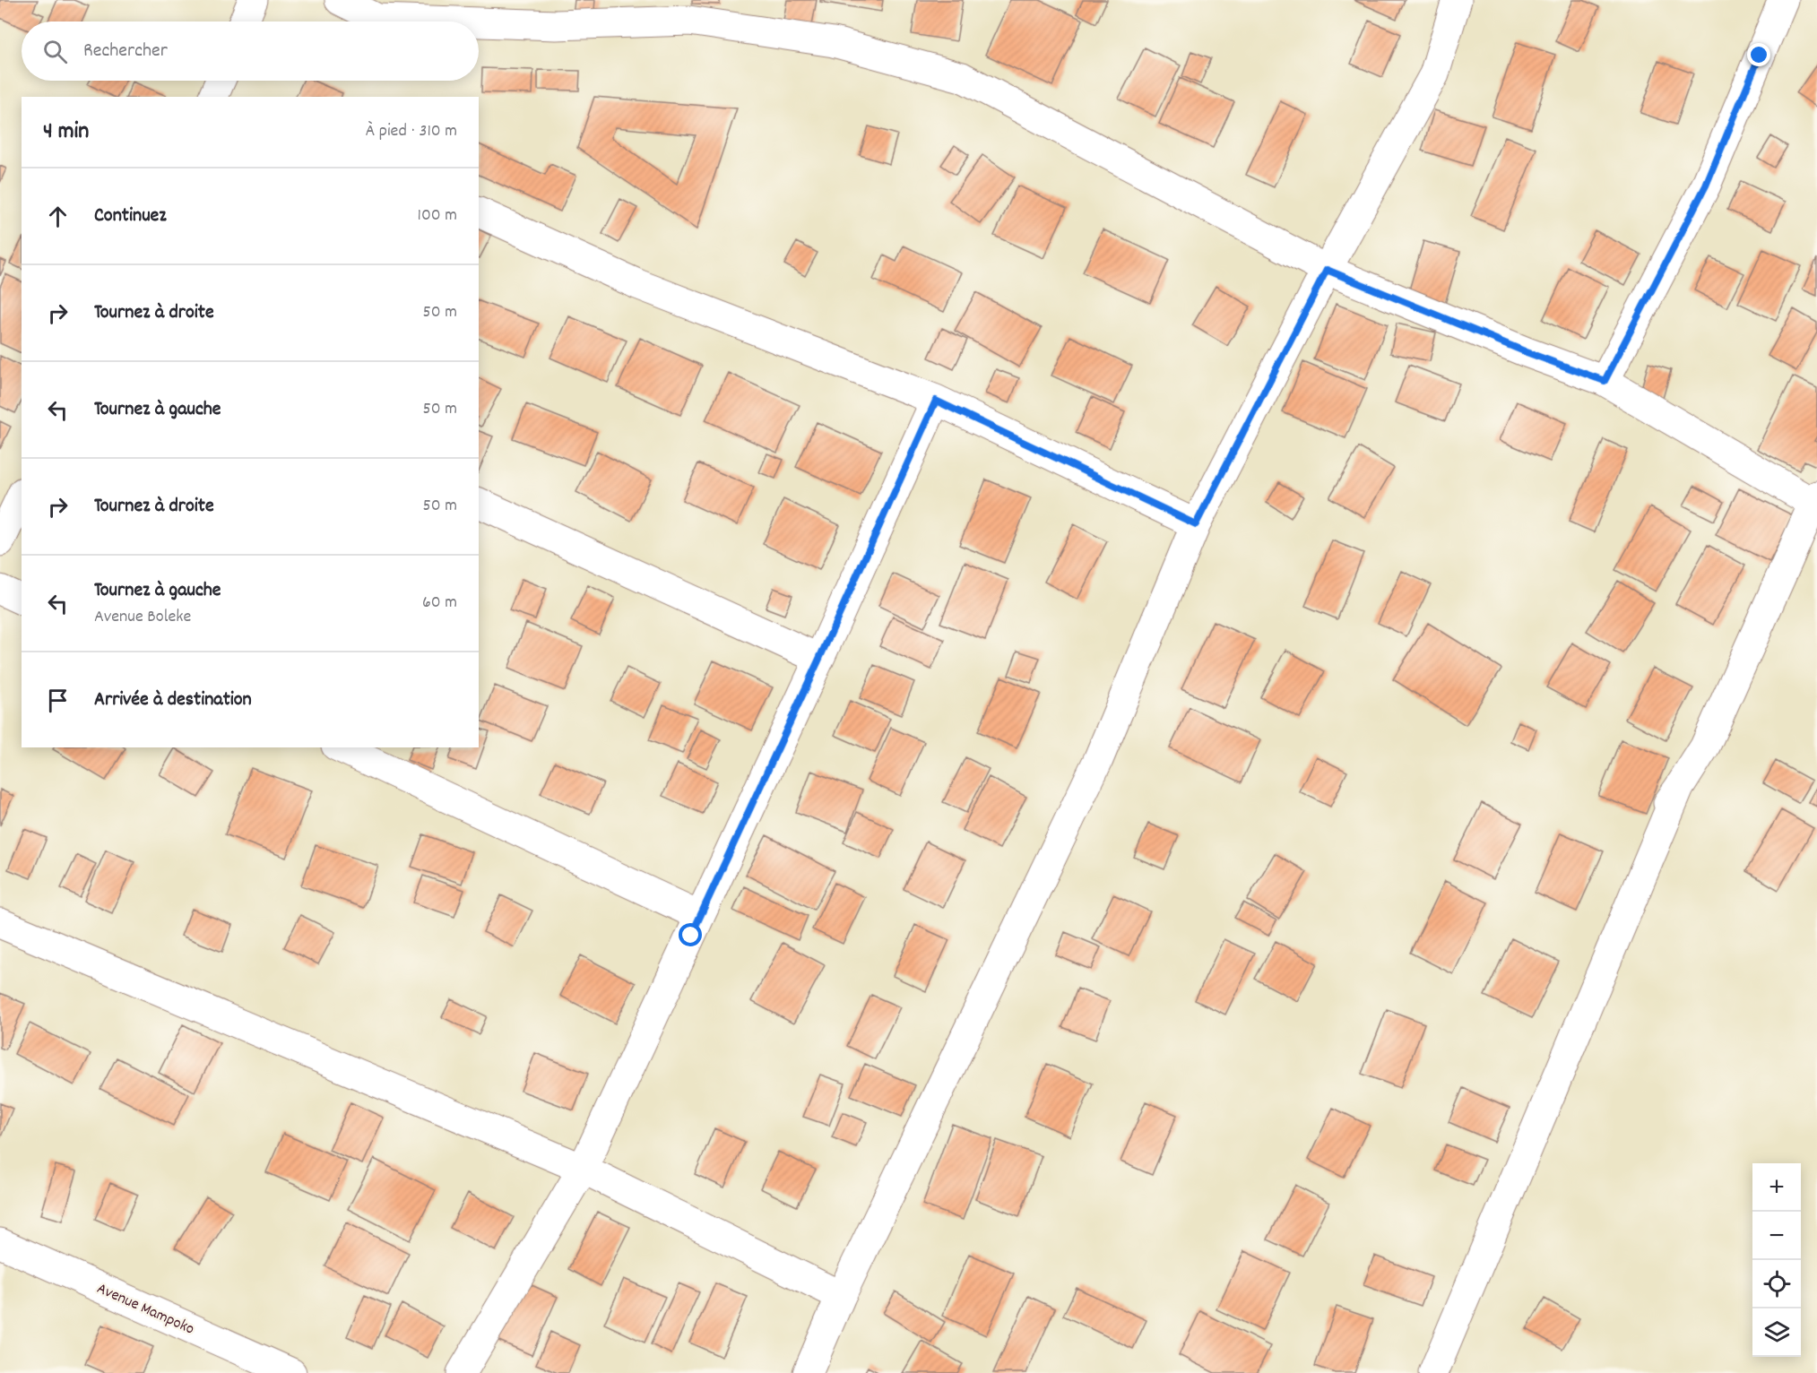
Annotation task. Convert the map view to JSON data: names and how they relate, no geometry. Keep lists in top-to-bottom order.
{
  "streets": {
    "street": ["Avenue Mampoko"]
  },
  "page": {
    "search": "Rechercher",
    "heading": ["4 min", "À pied · 310 m"],
    "list": [
      ["Continuez", "100 m"],
      ["Tournez à droite", "50 m"],
      ["Tournez à gauche", "50 m"],
      ["Tournez à droite", "50 m"],
      ["Tournez à gauche", "Avenue Boleke", "60 m"],
      "Arrivée à destination"
    ],
    "map_buttons": ["+", "−"]
  }
}
